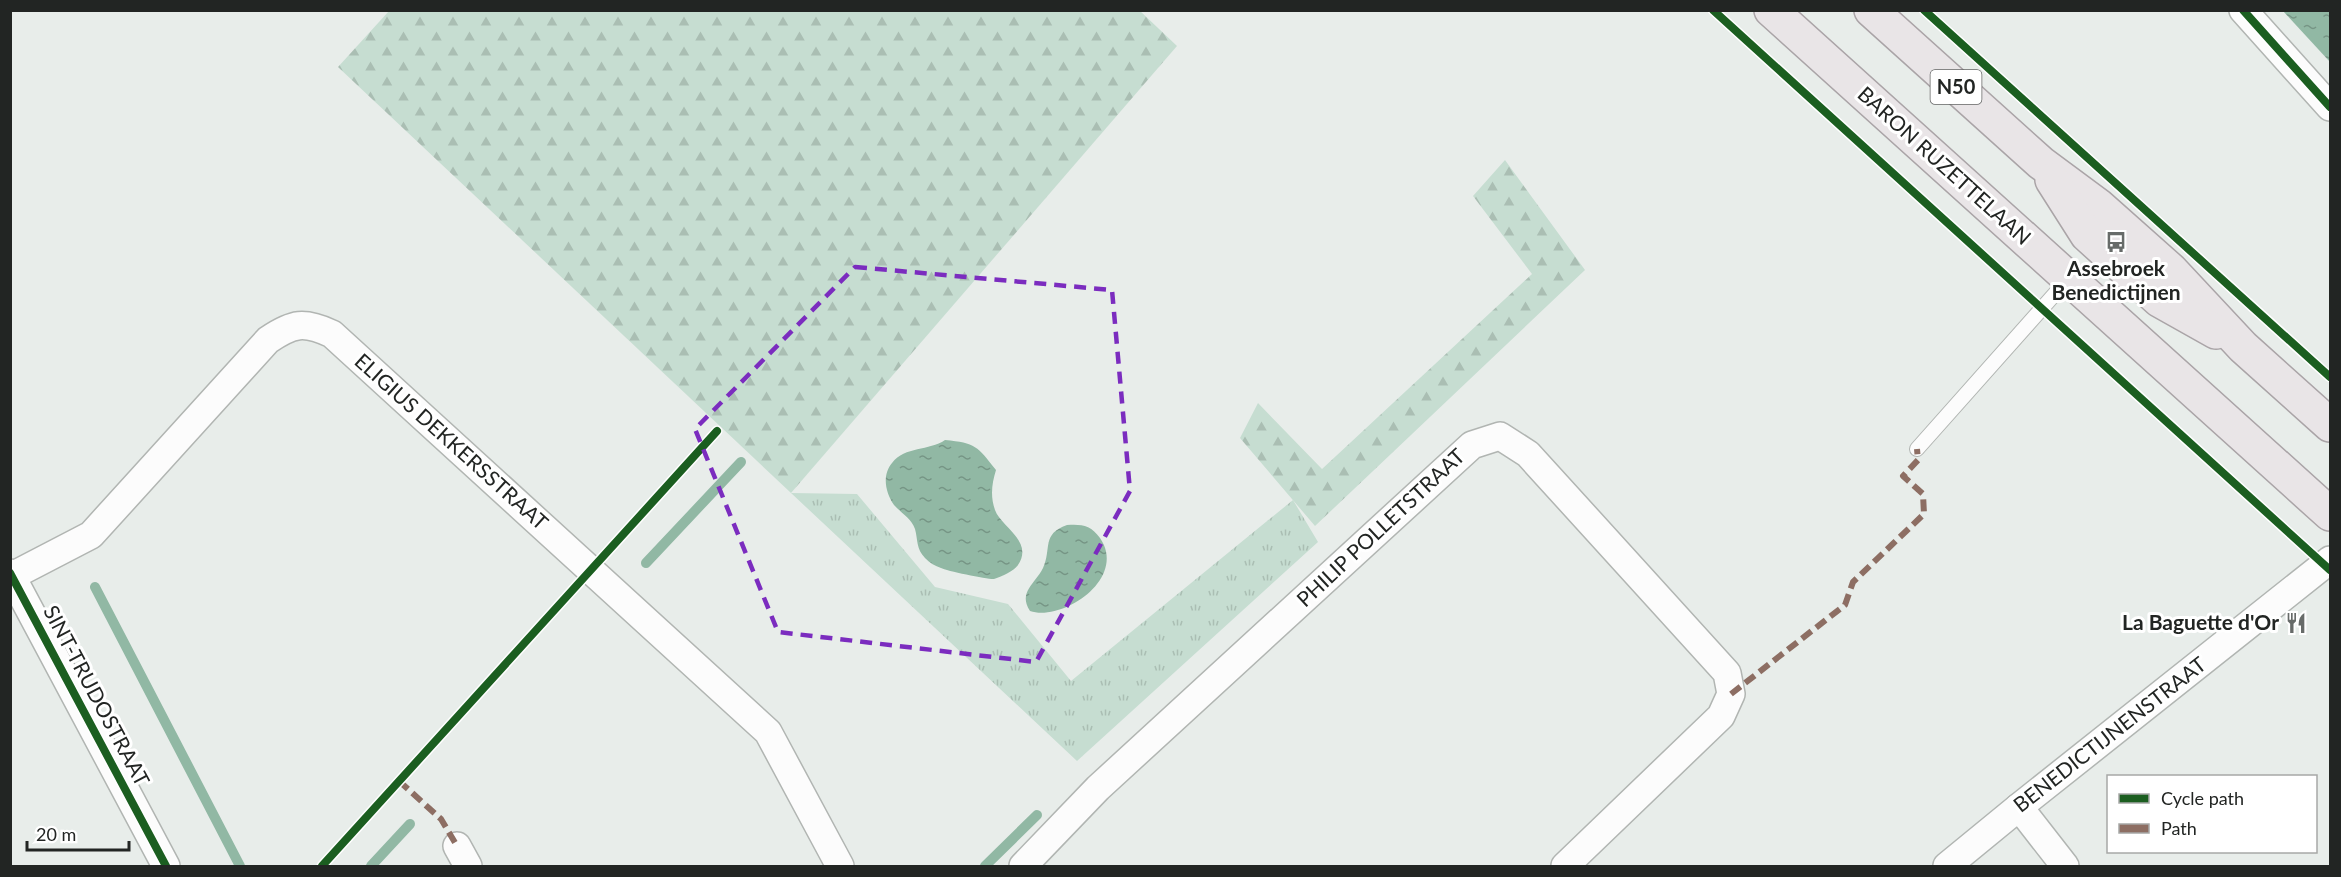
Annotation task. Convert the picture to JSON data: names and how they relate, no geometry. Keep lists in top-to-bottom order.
{
  "streets": {
    "main road": ["N50", "BARON RUZETTELAAN"],
    "street": [
      "ELIGIUS DEKKERSSTRAAT",
      "PHILIP POLLETSTRAAT",
      "SINT-TRUDOSTRAAT",
      "BENEDICTIJNENSTRAAT"
    ]
  },
  "crossings": [
    ["ELIGIUS DEKKERSSTRAAT", "SINT-TRUDOSTRAAT"]
  ],
  "places": {
    "bus stop": ["Assebroek Benedictijnen"],
    "restaurant": ["La Baguette d'Or"]
  },
  "legend": ["Cycle path", "Path"],
  "scale_bar": "20 m"
}
